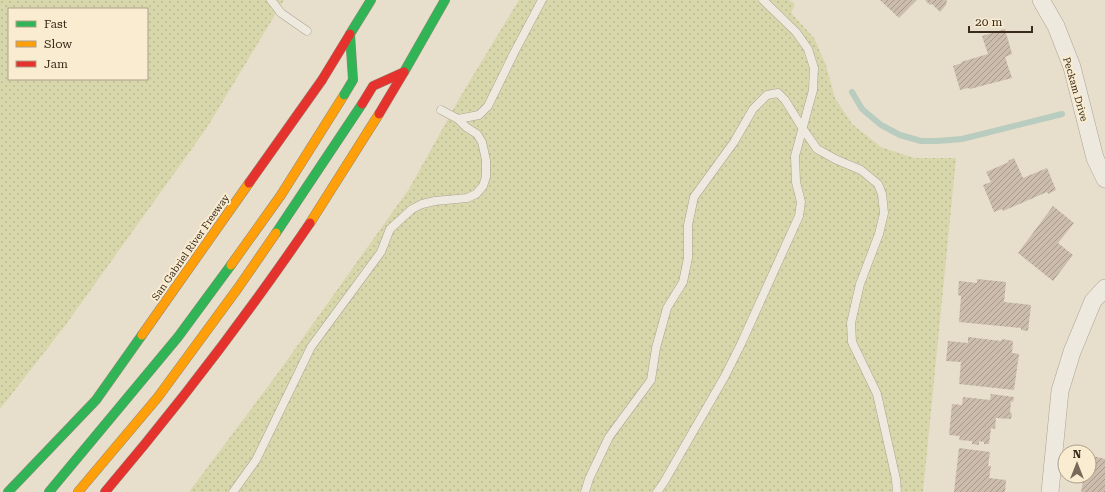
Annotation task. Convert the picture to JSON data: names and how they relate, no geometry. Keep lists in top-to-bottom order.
{
  "streets": {
    "highway": ["San Gabriel River Freeway"],
    "street": ["Peckam Drive"]
  },
  "legend": ["Fast", "Slow", "Jam"],
  "scale_bar": "20 m",
  "north": "top"
}
